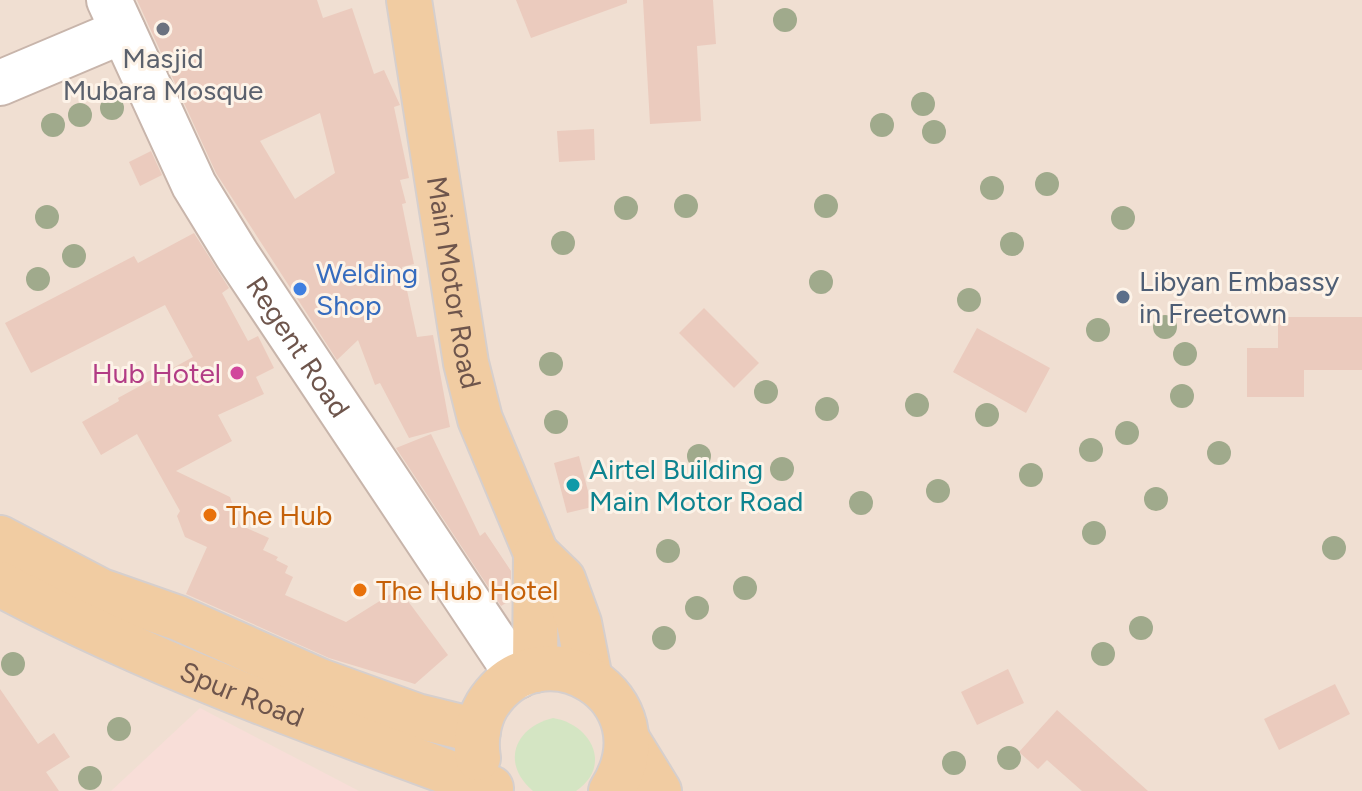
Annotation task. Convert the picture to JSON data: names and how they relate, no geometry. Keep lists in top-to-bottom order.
{
  "streets": {
    "main road": ["Main Motor Road", "Spur Road"],
    "street": ["Regent Road"]
  },
  "crossings": [
    ["Main Motor Road", "Regent Road"]
  ],
  "places": [
    "Masjid Mubara Mosque",
    "Welding Shop",
    "Libyan Embassy in Freetown",
    "Hub Hotel",
    "Airtel Building Main Motor Road",
    "The Hub",
    "The Hub Hotel"
  ]
}
